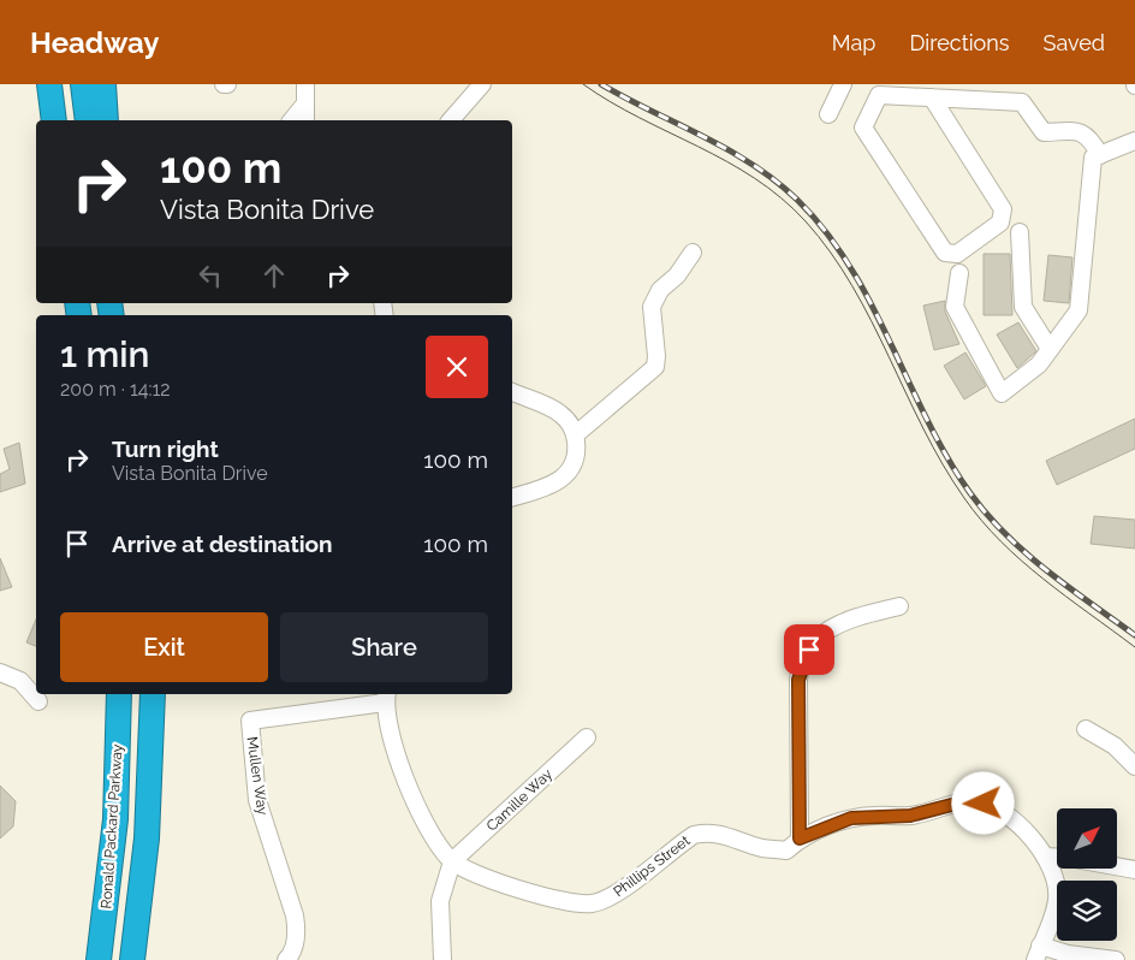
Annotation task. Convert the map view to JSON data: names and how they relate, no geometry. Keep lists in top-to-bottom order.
{
  "streets": {
    "highway": ["Ronald Packard Parkway"],
    "street": ["Mullen Way", "Camille Way", "Phillips Street"]
  },
  "crossings": [
    ["Mullen Way", "Phillips Street"],
    ["Camille Way", "Phillips Street"]
  ],
  "north": "top right",
  "page": {
    "header": "Headway",
    "nav": ["Map", "Directions", "Saved"],
    "turn": ["100 m", "Vista Bonita Drive"],
    "heading": ["1 min", "200 m · 14:12"],
    "list": [
      {
        "name": "Turn right",
        "note": "Vista Bonita Drive",
        "value": "100 m"
      },
      {
        "name": "Arrive at destination",
        "value": "100 m"
      }
    ],
    "buttons": ["Exit", "Share"]
  }
}
